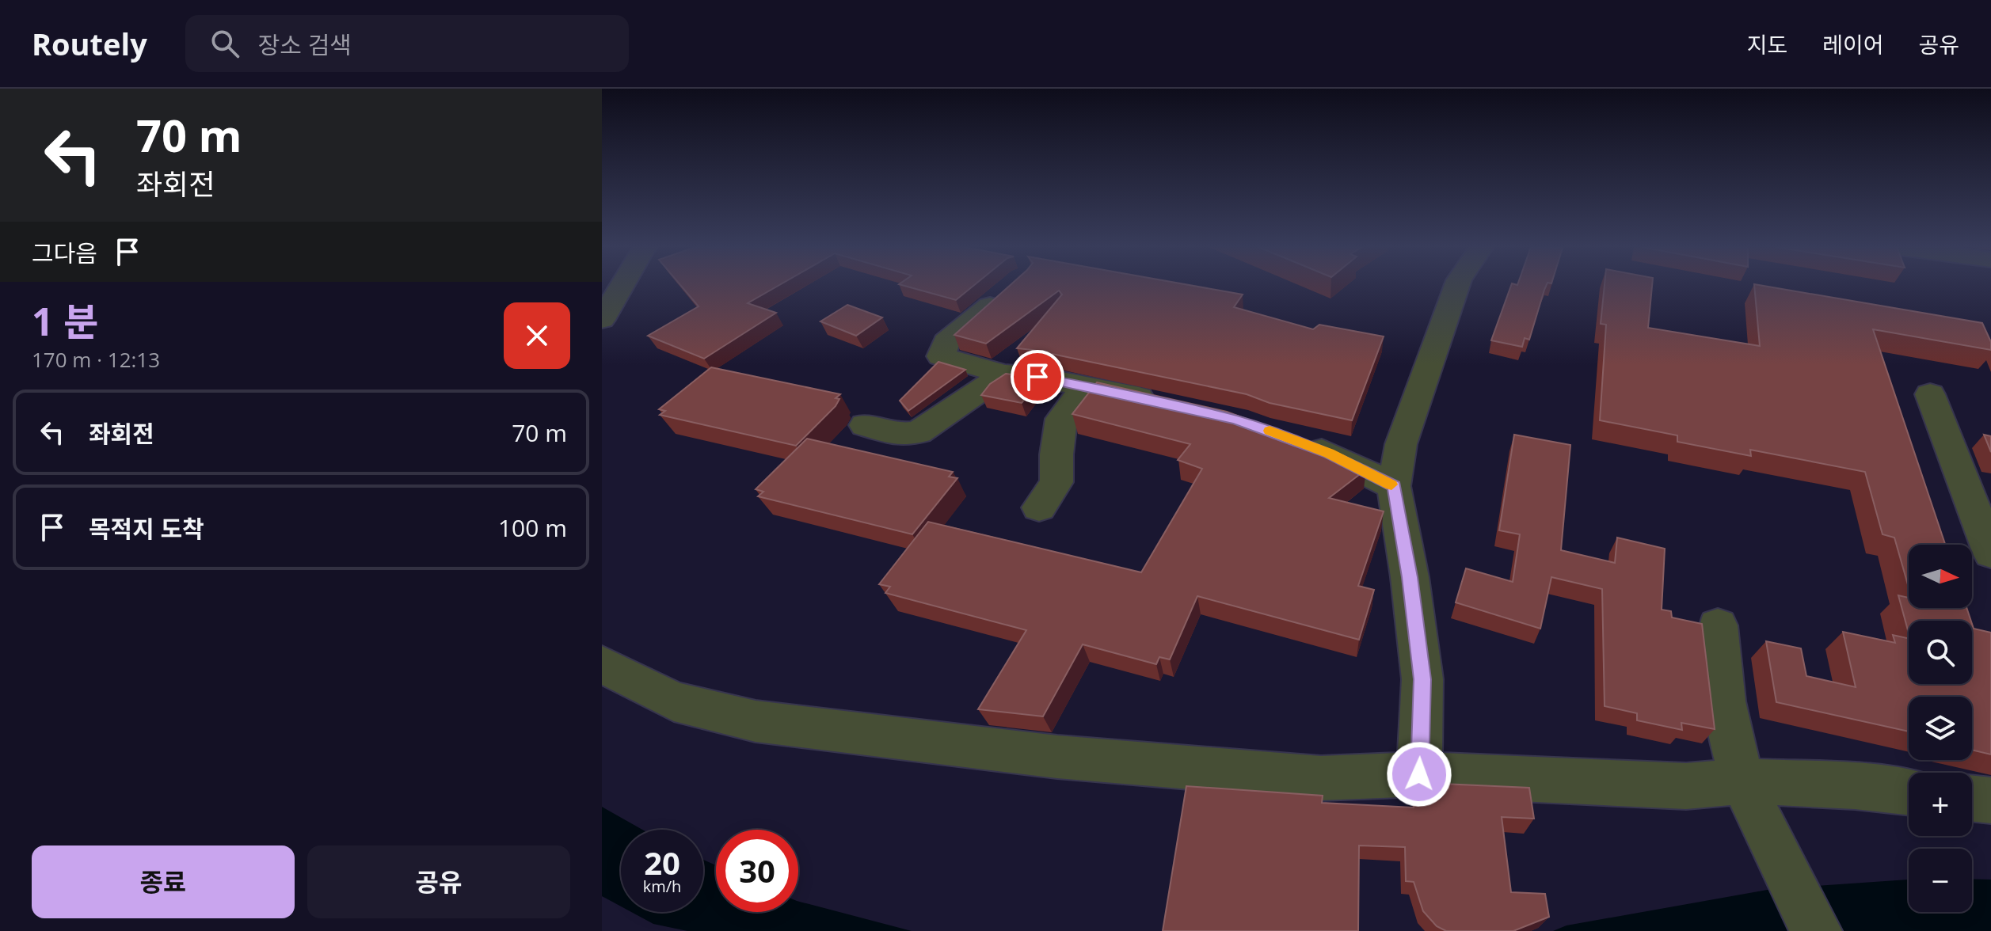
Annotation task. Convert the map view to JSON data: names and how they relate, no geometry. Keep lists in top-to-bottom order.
{
  "north": "right",
  "page": {
    "header": "Routely",
    "search": "장소 검색",
    "nav": ["지도", "레이어", "공유"],
    "turn": ["70 m", "좌회전"],
    "then": "그다음",
    "heading": ["1 분", "170 m · 12:13"],
    "list": [
      {
        "name": "좌회전",
        "value": "70 m"
      },
      {
        "name": "목적지 도착",
        "value": "100 m"
      }
    ],
    "map_buttons": ["+", "−"],
    "speed": "20 km/h",
    "limit": "30",
    "buttons": ["종료", "공유"]
  }
}
